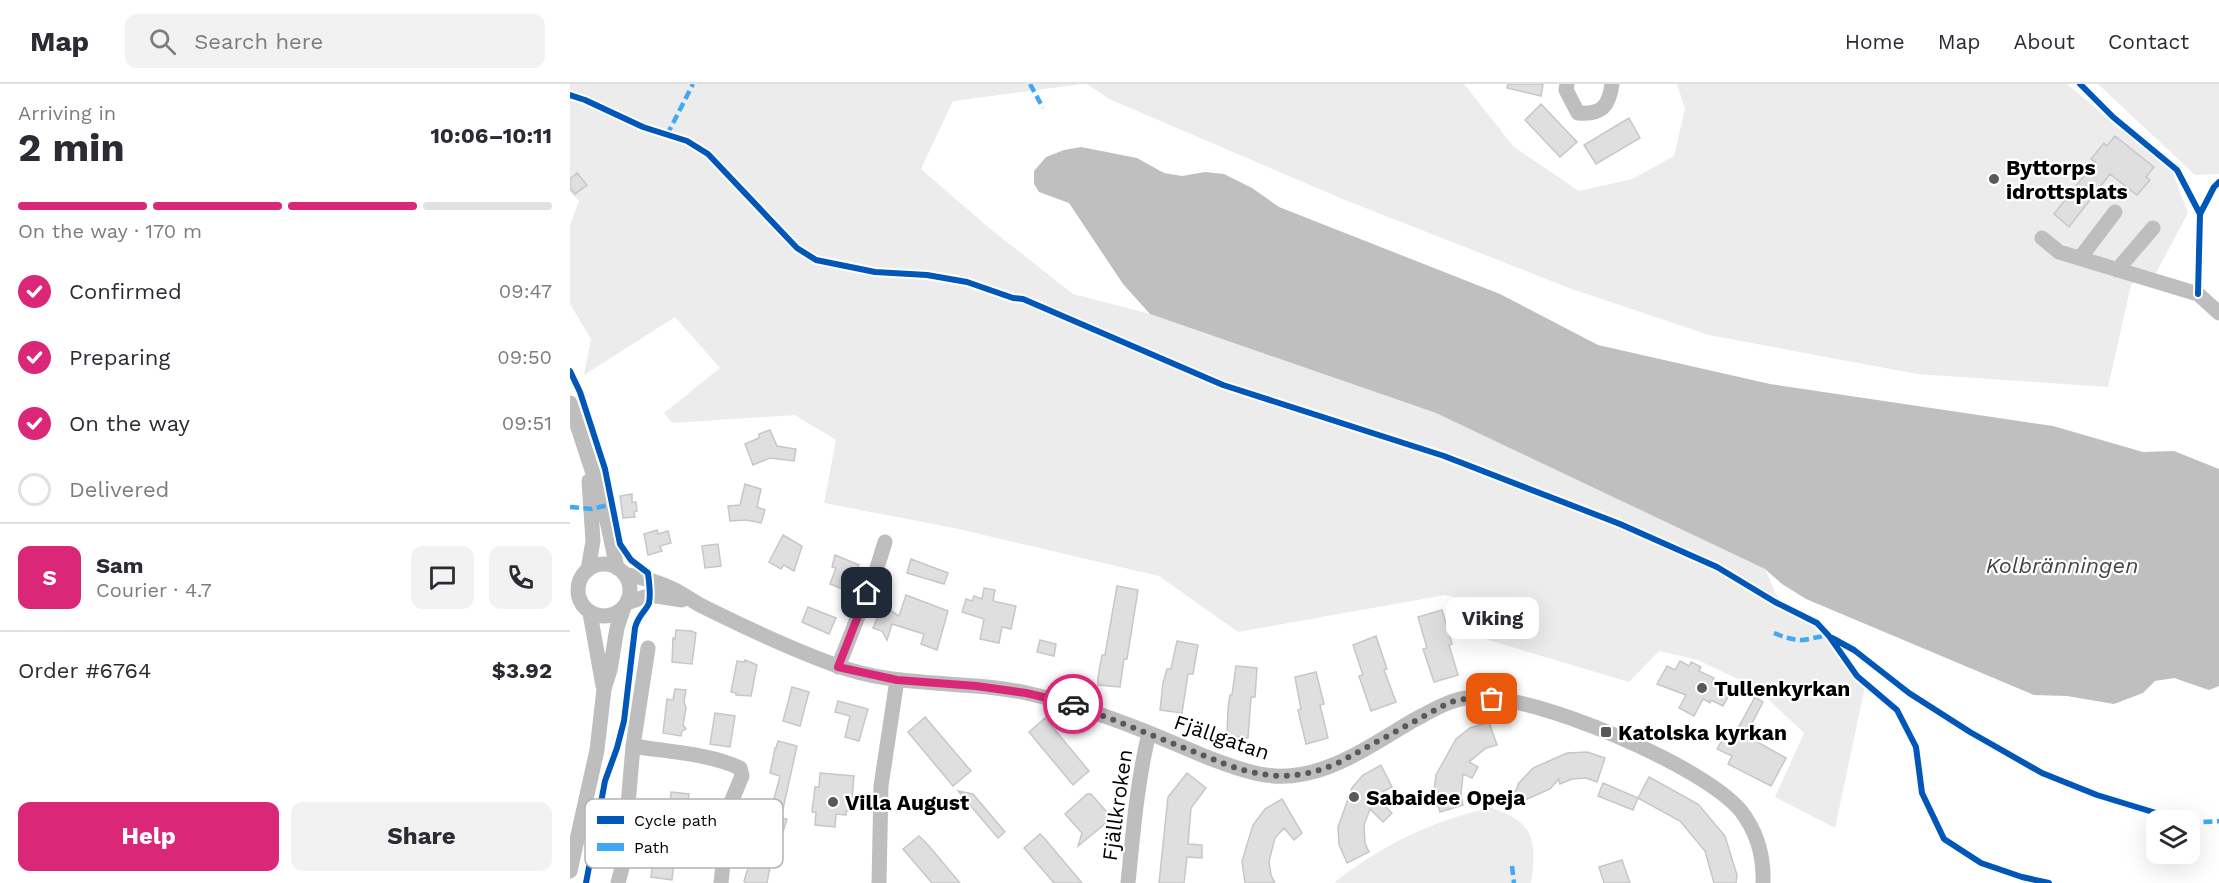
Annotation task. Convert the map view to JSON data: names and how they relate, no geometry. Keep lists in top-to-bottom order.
{
  "streets": {
    "street": ["Fjällgatan", "Fjällkroken"]
  },
  "crossings": [
    ["Fjällgatan", "Fjällkroken"]
  ],
  "water": ["Kolbränningen"],
  "places": {
    "other": [
      "Byttorps idrottsplats",
      "Tullenkyrkan",
      "Viking",
      "Sabaidee Opeja",
      "Villa August"
    ],
    "transit": ["Katolska kyrkan"]
  },
  "legend": ["Cycle path", "Path"],
  "page": {
    "header": "Map",
    "search": "Search here",
    "nav": [
      "Home",
      "Map",
      "About",
      "Contact"
    ],
    "heading": ["2 min", "Arriving in", "10:06–10:11"],
    "panel": [
      "Sam",
      "Courier · 4.7",
      "Order #6764",
      "$3.92"
    ],
    "bar": "On the way · 170 m",
    "list": [
      ["Confirmed", "09:47"],
      ["Preparing", "09:50"],
      ["On the way", "09:51"],
      "Delivered"
    ],
    "round": "S",
    "bubble": "Viking",
    "buttons": ["Help", "Share"]
  }
}
